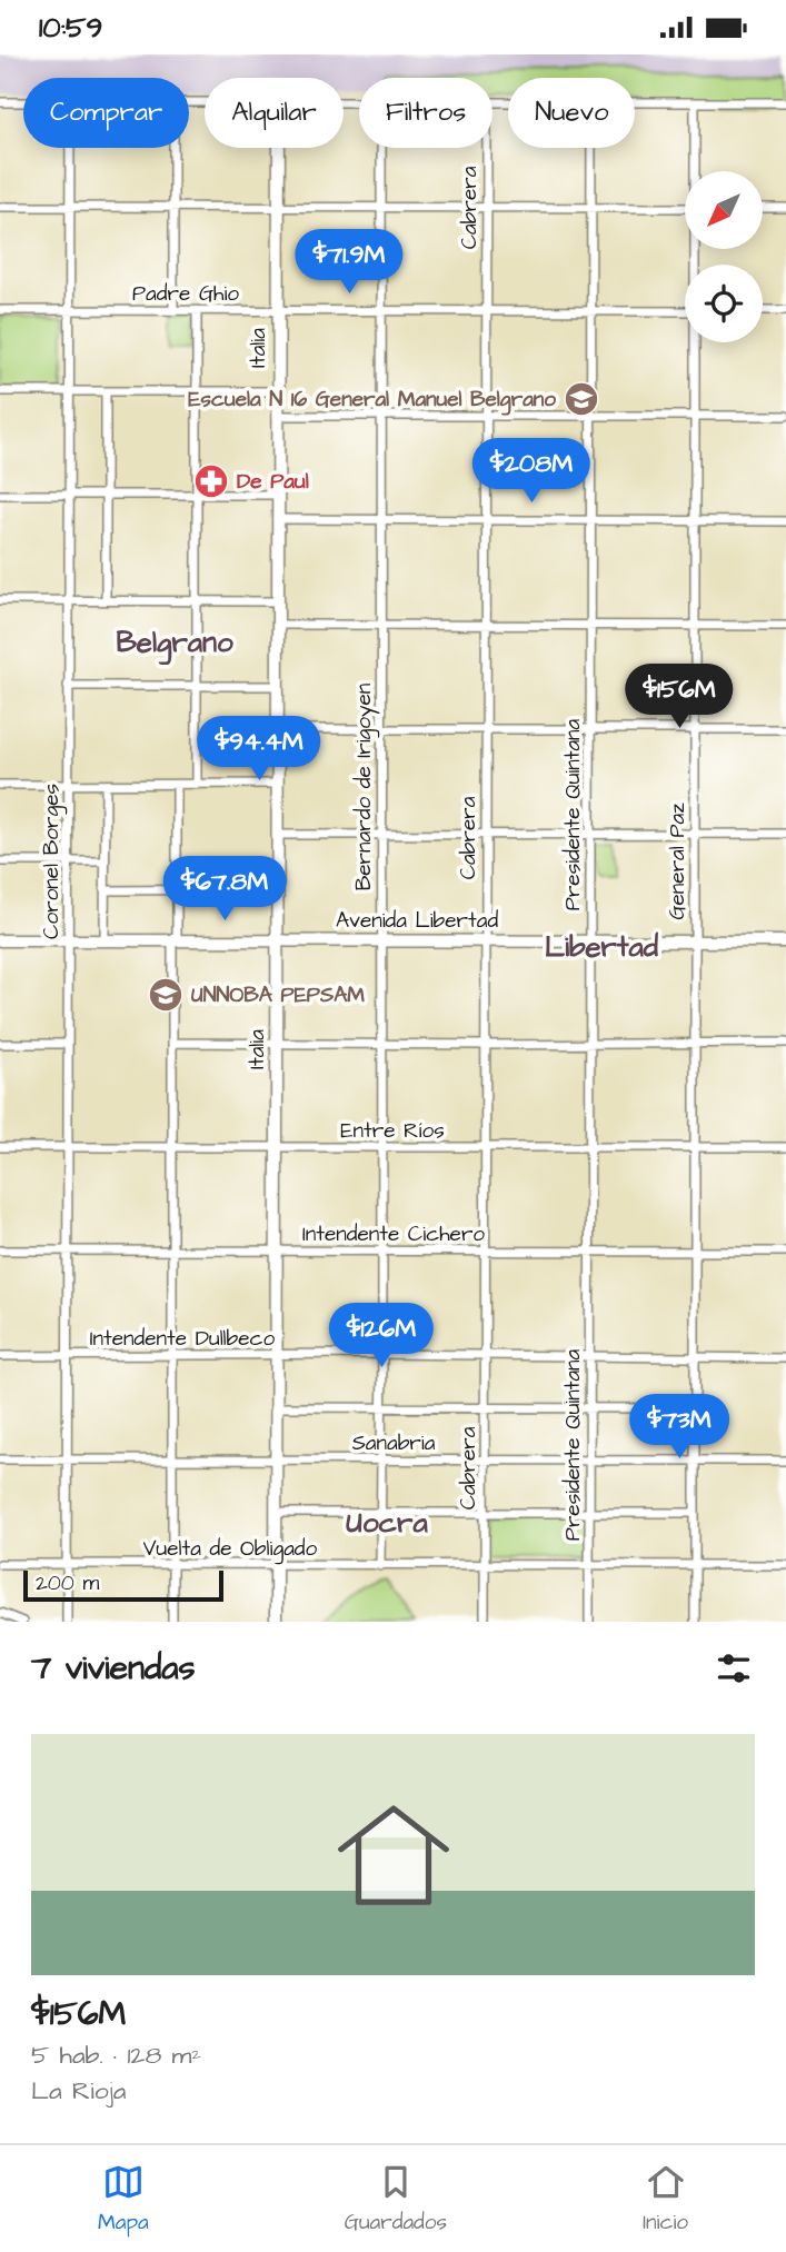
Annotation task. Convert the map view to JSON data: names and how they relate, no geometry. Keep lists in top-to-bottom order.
{
  "streets": {
    "street": [
      "Cabrera",
      "Padre Ghio",
      "Italia",
      "Bernardo de Irigoyen",
      "Presidente Quintana",
      "Coronel Borges",
      "General Paz",
      "Avenida Libertad",
      "Entre Ríos",
      "Intendente Cichero",
      "Intendente Dullbeco",
      "Sanabria",
      "Vuelta de Obligado"
    ]
  },
  "crossings": [
    ["Cabrera", "Padre Ghio"],
    ["Cabrera", "Avenida Libertad"],
    ["Cabrera", "Entre Ríos"],
    ["Cabrera", "Intendente Cichero"],
    ["Cabrera", "Intendente Dullbeco"],
    ["Cabrera", "Sanabria"],
    ["Cabrera", "Vuelta de Obligado"],
    ["Padre Ghio", "Italia"],
    ["Padre Ghio", "Bernardo de Irigoyen"],
    ["Padre Ghio", "Presidente Quintana"],
    ["Padre Ghio", "Coronel Borges"],
    ["Italia", "Avenida Libertad"],
    ["Italia", "Entre Ríos"],
    ["Italia", "Intendente Cichero"],
    ["Italia", "Intendente Dullbeco"],
    ["Italia", "Sanabria"],
    ["Italia", "Vuelta de Obligado"],
    ["Bernardo de Irigoyen", "Avenida Libertad"],
    ["Bernardo de Irigoyen", "Entre Ríos"],
    ["Bernardo de Irigoyen", "Intendente Cichero"],
    ["Bernardo de Irigoyen", "Intendente Dullbeco"],
    ["Bernardo de Irigoyen", "Sanabria"],
    ["Bernardo de Irigoyen", "Vuelta de Obligado"],
    ["Presidente Quintana", "Avenida Libertad"],
    ["Presidente Quintana", "Entre Ríos"],
    ["Presidente Quintana", "Intendente Cichero"],
    ["Presidente Quintana", "Intendente Dullbeco"],
    ["Presidente Quintana", "Sanabria"],
    ["Presidente Quintana", "Vuelta de Obligado"],
    ["Coronel Borges", "Avenida Libertad"],
    ["Coronel Borges", "Entre Ríos"],
    ["Coronel Borges", "Intendente Cichero"],
    ["Coronel Borges", "Intendente Dullbeco"],
    ["Coronel Borges", "Sanabria"],
    ["Coronel Borges", "Vuelta de Obligado"],
    ["General Paz", "Avenida Libertad"],
    ["General Paz", "Entre Ríos"],
    ["General Paz", "Intendente Cichero"],
    ["General Paz", "Intendente Dullbeco"],
    ["General Paz", "Sanabria"],
    ["General Paz", "Vuelta de Obligado"]
  ],
  "districts": ["Belgrano", "Libertad", "Uocra"],
  "places": {
    "school or university": ["Escuela N 16 General Manuel Belgrano", "UNNOBA PEPSAM"],
    "pharmacy": ["De Paul"]
  },
  "scale_bar": "200 m",
  "north": "bottom left",
  "page": {
    "status": "10:59",
    "chip": [
      "Comprar",
      "Alquilar",
      "Filtros",
      "Nuevo"
    ],
    "price": [
      "$71.9M",
      "$208M",
      "$156M",
      "$94.4M",
      "$67.8M",
      "$126M",
      "$73M"
    ],
    "scale": "200 m",
    "heading": "7 viviendas",
    "list": [
      {
        "name": "$156M",
        "note": "5 hab. · 128 m² · La Rioja"
      }
    ],
    "tabs": ["Mapa", "Guardados", "Inicio"]
  }
}
